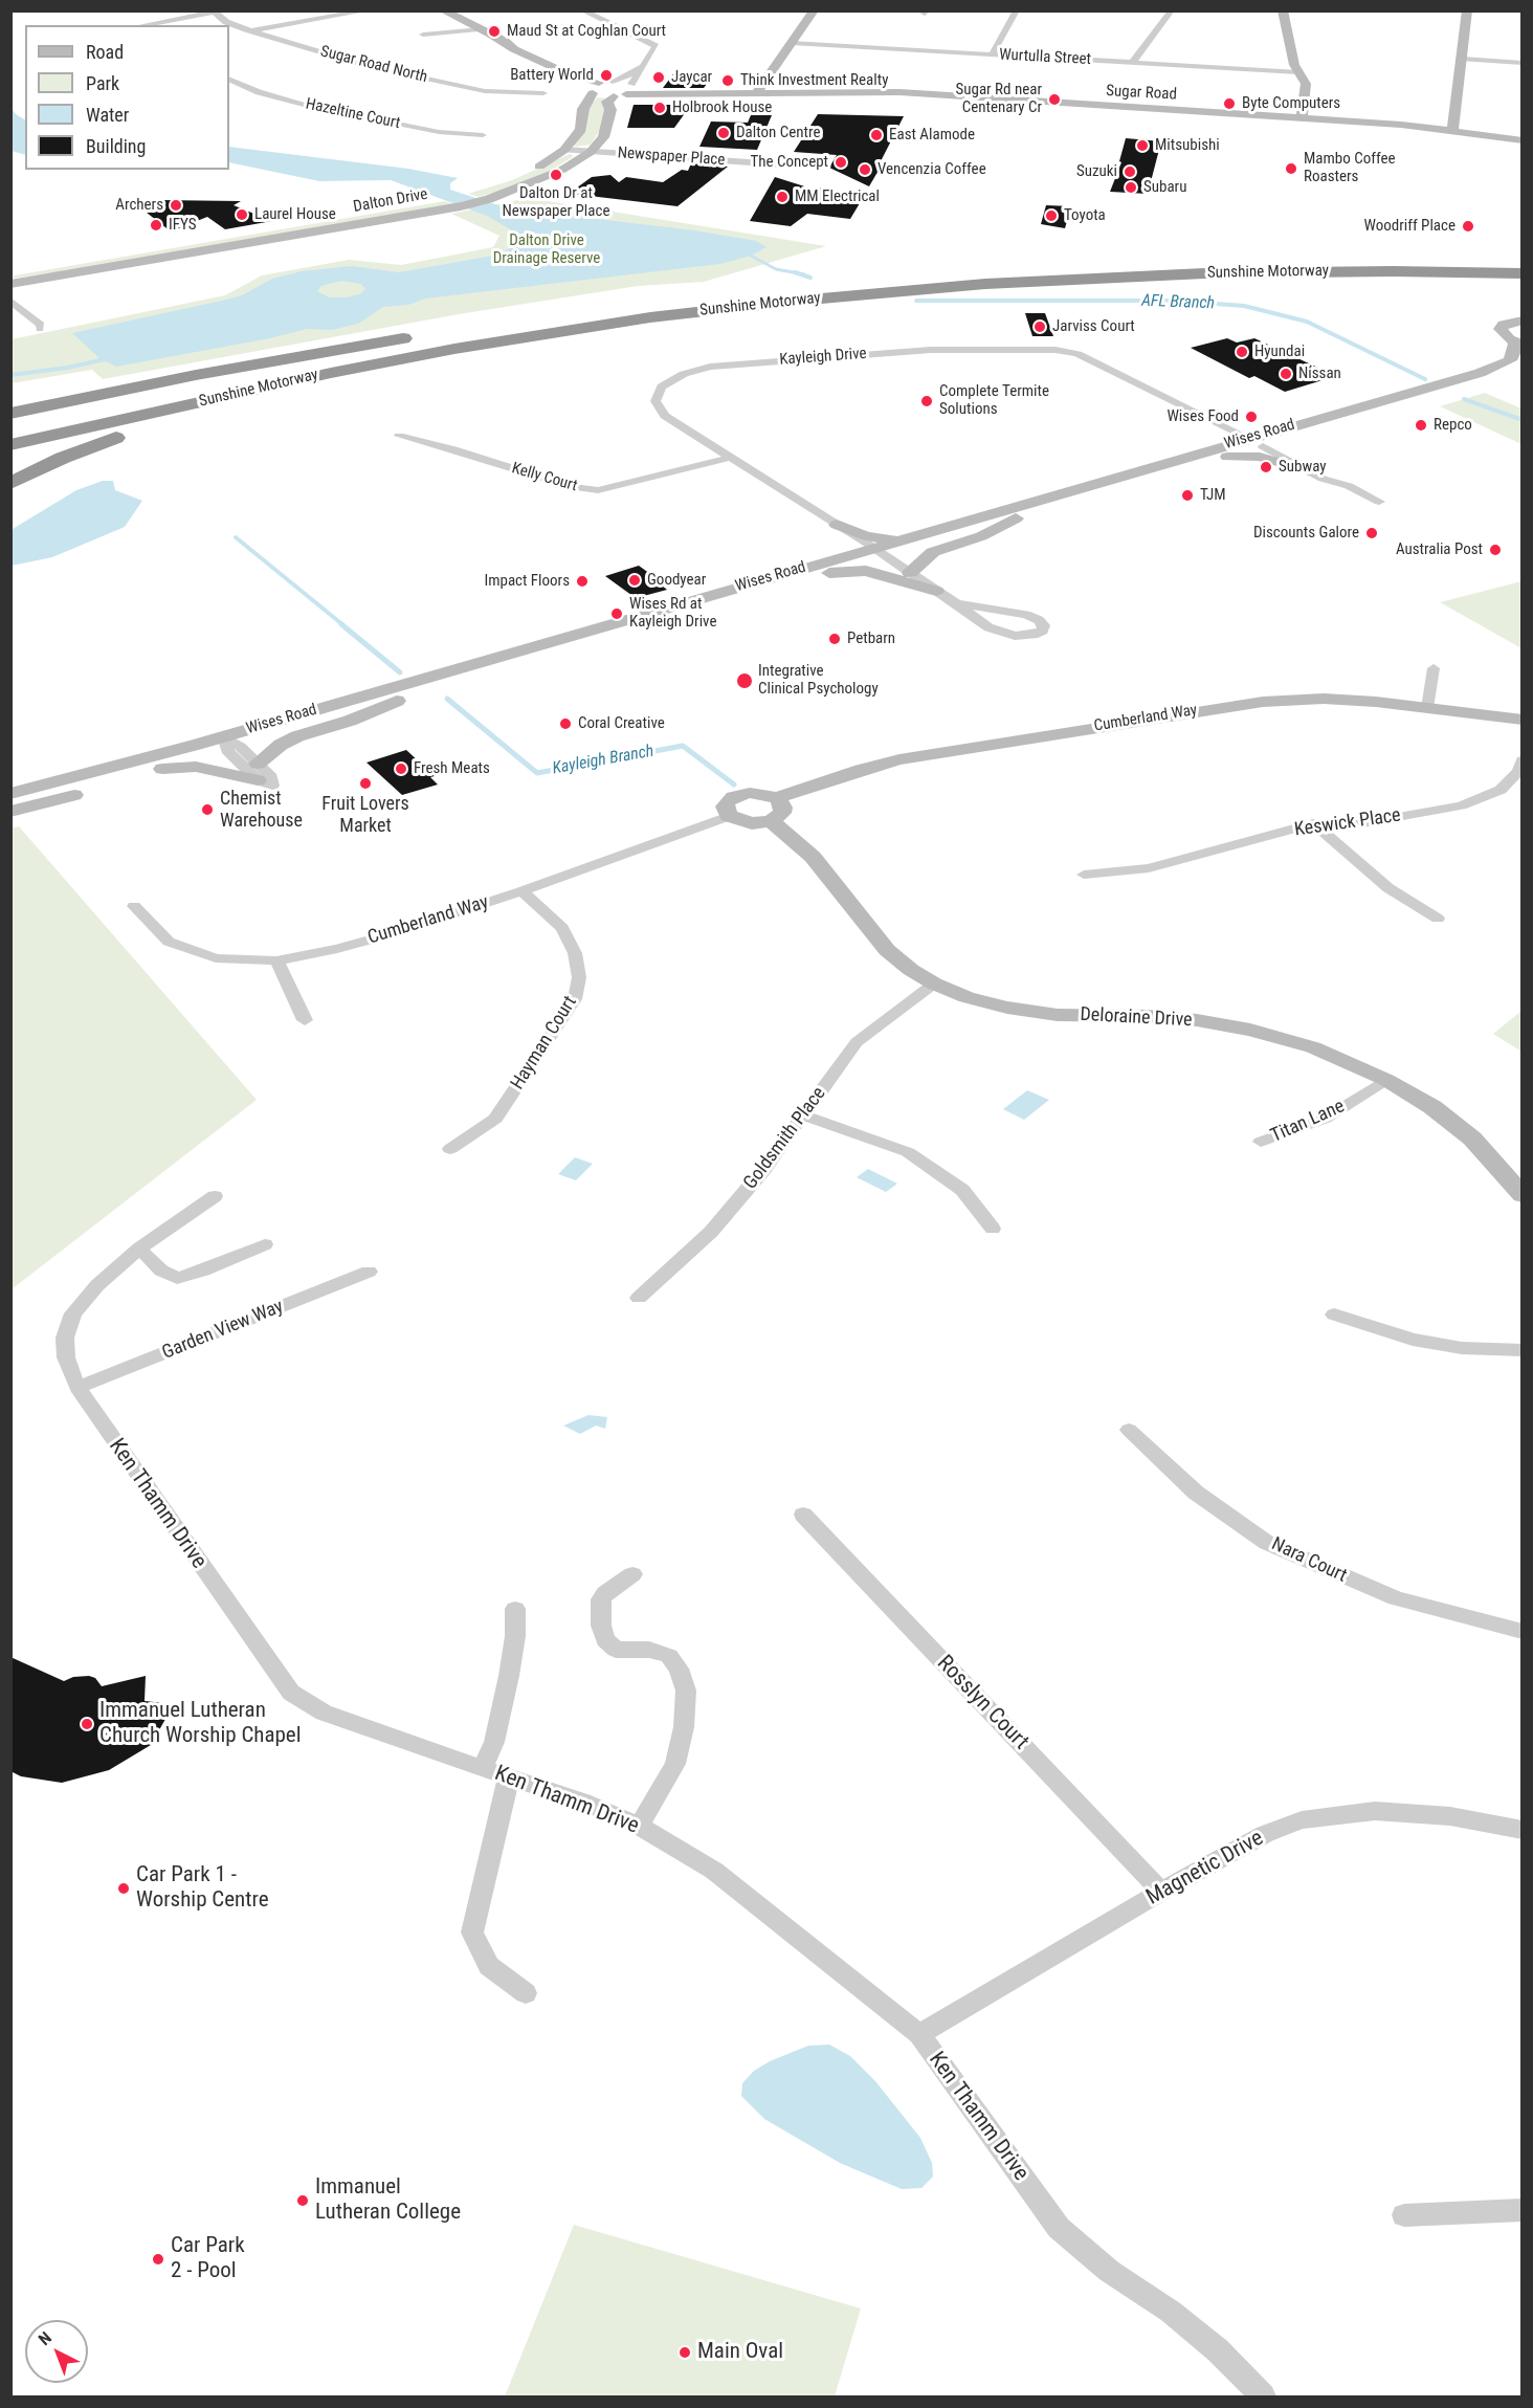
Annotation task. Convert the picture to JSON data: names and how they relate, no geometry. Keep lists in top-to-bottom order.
{
  "streets": {
    "highway": ["Sunshine Motorway"],
    "main road": [
      "Sugar Road",
      "Dalton Drive",
      "Wises Road",
      "Cumberland Way",
      "Deloraine Drive"
    ],
    "street": [
      "Wurtulla Street",
      "Sugar Road North",
      "Hazeltine Court",
      "Newspaper Place",
      "Kayleigh Drive",
      "Kelly Court",
      "Keswick Place",
      "Hayman Court",
      "Titan Lane",
      "Goldsmith Place",
      "Garden View Way",
      "Ken Thamm Drive",
      "Nara Court",
      "Rosslyn Court",
      "Magnetic Drive"
    ]
  },
  "crossings": [
    ["Sugar Road", "Dalton Drive"],
    ["Newspaper Place", "Dalton Drive"],
    ["Kayleigh Drive", "Wises Road"],
    ["Kayleigh Drive", "Kelly Court"],
    ["Cumberland Way", "Hayman Court"],
    ["Deloraine Drive", "Titan Lane"],
    ["Deloraine Drive", "Goldsmith Place"],
    ["Garden View Way", "Ken Thamm Drive"],
    ["Ken Thamm Drive", "Magnetic Drive"],
    ["Rosslyn Court", "Magnetic Drive"]
  ],
  "water": ["AFL Branch", "Kayleigh Branch"],
  "parks": ["Dalton Drive Drainage Reserve"],
  "places": [
    "Maud St at Coghlan Court",
    "Battery World",
    "Jaycar",
    "Think Investment Realty",
    "Sugar Rd near Centenary Cr",
    "Byte Computers",
    "Holbrook House",
    "Dalton Centre",
    "East Alamode",
    "Mitsubishi",
    "The Concept",
    "Mambo Coffee Roasters",
    "Vencenzia Coffee",
    "Suzuki",
    "Dalton Dr at Newspaper Place",
    "Subaru",
    "MM Electrical",
    "Archers",
    "Laurel House",
    "Toyota",
    "IFYS",
    "Woodriff Place",
    "Jarviss Court",
    "Hyundai",
    "Nissan",
    "Complete Termite Solutions",
    "Wises Food",
    "Repco",
    "Subway",
    "TJM",
    "Discounts Galore",
    "Australia Post",
    "Goodyear",
    "Impact Floors",
    "Wises Rd at Kayleigh Drive",
    "Petbarn",
    "Integrative Clinical Psychology",
    "Coral Creative",
    "Fresh Meats",
    "Fruit Lovers Market",
    "Chemist Warehouse",
    "Immanuel Lutheran Church Worship Chapel",
    "Car Park 1 - Worship Centre",
    "Immanuel Lutheran College",
    "Car Park 2 - Pool",
    "Main Oval"
  ],
  "legend": [
    "Road",
    "Park",
    "Water",
    "Building"
  ],
  "north": "top left"
}
